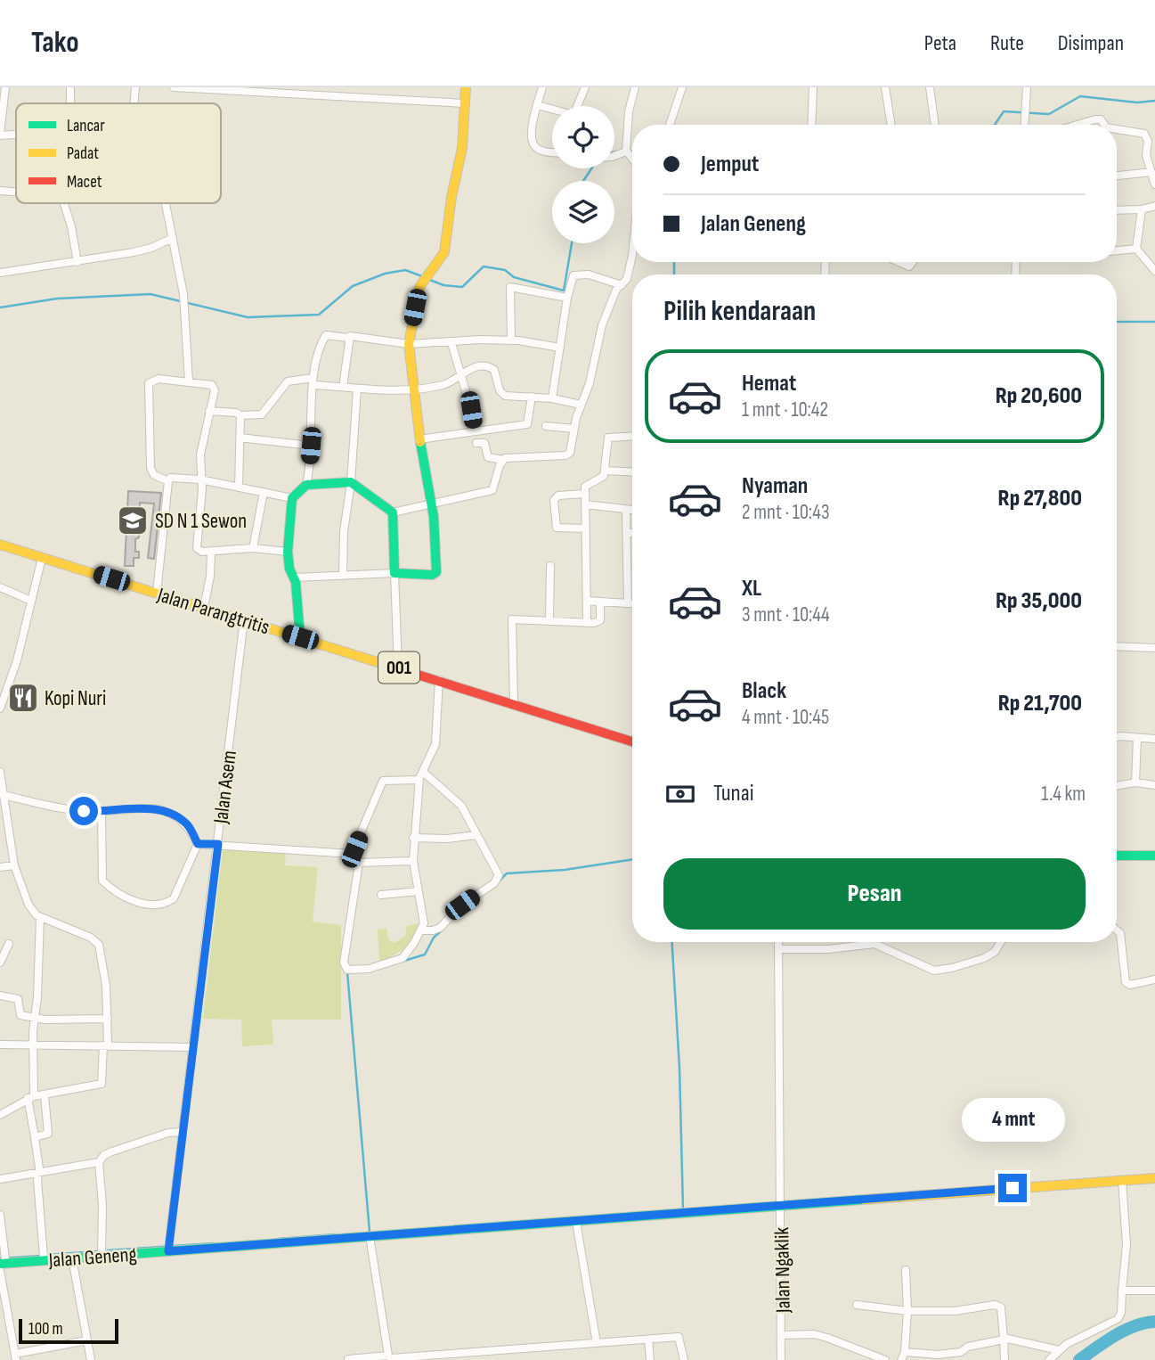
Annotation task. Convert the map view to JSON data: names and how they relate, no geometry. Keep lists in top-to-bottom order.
{
  "streets": {
    "street": [
      "Jalan Parangtritis",
      "001",
      "Jalan Asem",
      "Jalan Geneng",
      "Jalan Ngaklik"
    ]
  },
  "crossings": [
    ["Jalan Parangtritis", "Jalan Asem"],
    ["Jalan Asem", "Jalan Geneng"],
    ["Jalan Geneng", "Jalan Ngaklik"]
  ],
  "places": {
    "school or university": ["SD N 1 Sewon"],
    "restaurant": ["Kopi Nuri"]
  },
  "legend": ["Lancar", "Padat", "Macet"],
  "scale_bar": "100 m",
  "page": {
    "header": "Tako",
    "nav": ["Peta", "Rute", "Disimpan"],
    "banner": ["Jemput", "Jalan Geneng"],
    "heading": "Pilih kendaraan",
    "list": [
      {
        "name": "Hemat",
        "note": "1 mnt · 10:42",
        "value": "Rp 20,600"
      },
      {
        "name": "Nyaman",
        "note": "2 mnt · 10:43",
        "value": "Rp 27,800"
      },
      {
        "name": "XL",
        "note": "3 mnt · 10:44",
        "value": "Rp 35,000"
      },
      {
        "name": "Black",
        "note": "4 mnt · 10:45",
        "value": "Rp 21,700"
      }
    ],
    "pay": ["Tunai", "1.4 km"],
    "buttons": "Pesan",
    "bubble": "4 mnt",
    "scale": "100 m"
  }
}
